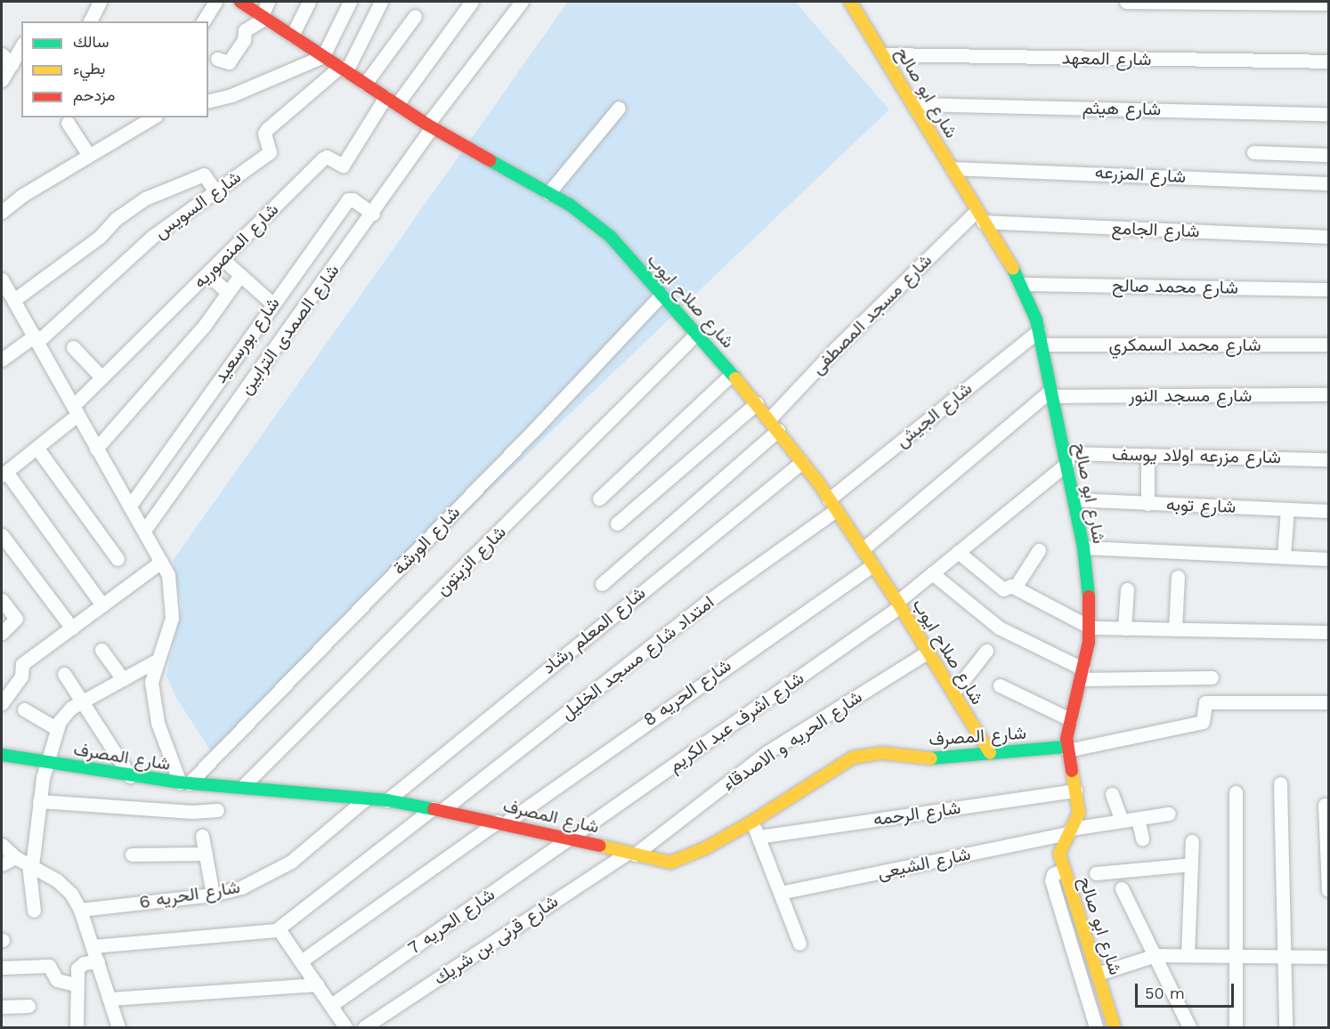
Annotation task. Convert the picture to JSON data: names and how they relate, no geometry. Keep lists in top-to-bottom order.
{
  "streets": {
    "street": [
      "شارع المعهد",
      "شارع ابو صالح",
      "شارع هيثم",
      "شارع المزرعه",
      "شارع السويس",
      "شارع الجامع",
      "شارع المنصوريه",
      "شارع محمد صالح",
      "شارع صلاح ايوب",
      "شارع مسجد المصطفى",
      "شارع الصمدى الترابين",
      "شارع بورسعيد",
      "شارع محمد السمكري",
      "شارع مسجد النور",
      "شارع الجيش",
      "شارع مزرعه اولاد يوسف",
      "شارع توبه",
      "شارع الورشة",
      "شارع الزيتون",
      "شارع المعلم رشاد",
      "امتداد شارع مسجد الخليل",
      "شارع الحريه 8",
      "شارع اشرف عبد الكريم",
      "شارع المصرف",
      "شارع الحريه و الاصدقاء",
      "شارع الرحمه",
      "شارع الشيعى",
      "شارع الحريه 6",
      "شارع الحريه 7",
      "شارع قرنى بن شريك"
    ]
  },
  "crossings": [
    ["شارع المعهد", "شارع ابو صالح"],
    ["شارع ابو صالح", "شارع هيثم"],
    ["شارع ابو صالح", "شارع المزرعه"],
    ["شارع ابو صالح", "شارع الجامع"],
    ["شارع ابو صالح", "شارع محمد صالح"],
    ["شارع ابو صالح", "شارع مسجد المصطفى"],
    ["شارع ابو صالح", "شارع محمد السمكري"],
    ["شارع ابو صالح", "شارع مسجد النور"],
    ["شارع ابو صالح", "شارع الجيش"],
    ["شارع ابو صالح", "شارع مزرعه اولاد يوسف"],
    ["شارع ابو صالح", "شارع توبه"],
    ["شارع ابو صالح", "شارع اشرف عبد الكريم"],
    ["شارع ابو صالح", "شارع المصرف"],
    ["شارع ابو صالح", "شارع الرحمه"],
    ["شارع ابو صالح", "شارع الشيعى"],
    ["شارع السويس", "شارع صلاح ايوب"],
    ["شارع الجامع", "شارع مسجد المصطفى"],
    ["شارع المنصوريه", "شارع صلاح ايوب"],
    ["شارع صلاح ايوب", "شارع مسجد المصطفى"],
    ["شارع صلاح ايوب", "شارع الصمدى الترابين"],
    ["شارع صلاح ايوب", "شارع الجيش"],
    ["شارع صلاح ايوب", "شارع الورشة"],
    ["شارع صلاح ايوب", "شارع الزيتون"],
    ["شارع صلاح ايوب", "شارع المعلم رشاد"],
    ["شارع صلاح ايوب", "امتداد شارع مسجد الخليل"],
    ["شارع صلاح ايوب", "شارع الحريه 8"],
    ["شارع صلاح ايوب", "شارع اشرف عبد الكريم"],
    ["شارع صلاح ايوب", "شارع المصرف"],
    ["شارع صلاح ايوب", "شارع الحريه و الاصدقاء"],
    ["شارع الصمدى الترابين", "شارع بورسعيد"],
    ["شارع الجيش", "امتداد شارع مسجد الخليل"],
    ["شارع مزرعه اولاد يوسف", "شارع اشرف عبد الكريم"],
    ["شارع الورشة", "شارع المصرف"],
    ["شارع الزيتون", "شارع المصرف"],
    ["شارع المعلم رشاد", "شارع المصرف"],
    ["امتداد شارع مسجد الخليل", "شارع المصرف"],
    ["شارع الحريه 8", "شارع المصرف"],
    ["شارع اشرف عبد الكريم", "شارع المصرف"],
    ["شارع اشرف عبد الكريم", "شارع الحريه 7"],
    ["شارع المصرف", "شارع الحريه و الاصدقاء"],
    ["شارع المصرف", "شارع الحريه 6"],
    ["شارع المصرف", "شارع الحريه 7"],
    ["شارع المصرف", "شارع قرنى بن شريك"],
    ["شارع الحريه و الاصدقاء", "شارع قرنى بن شريك"]
  ],
  "legend": ["سالك", "بطيء", "مزدحم"],
  "scale_bar": "50 m"
}
